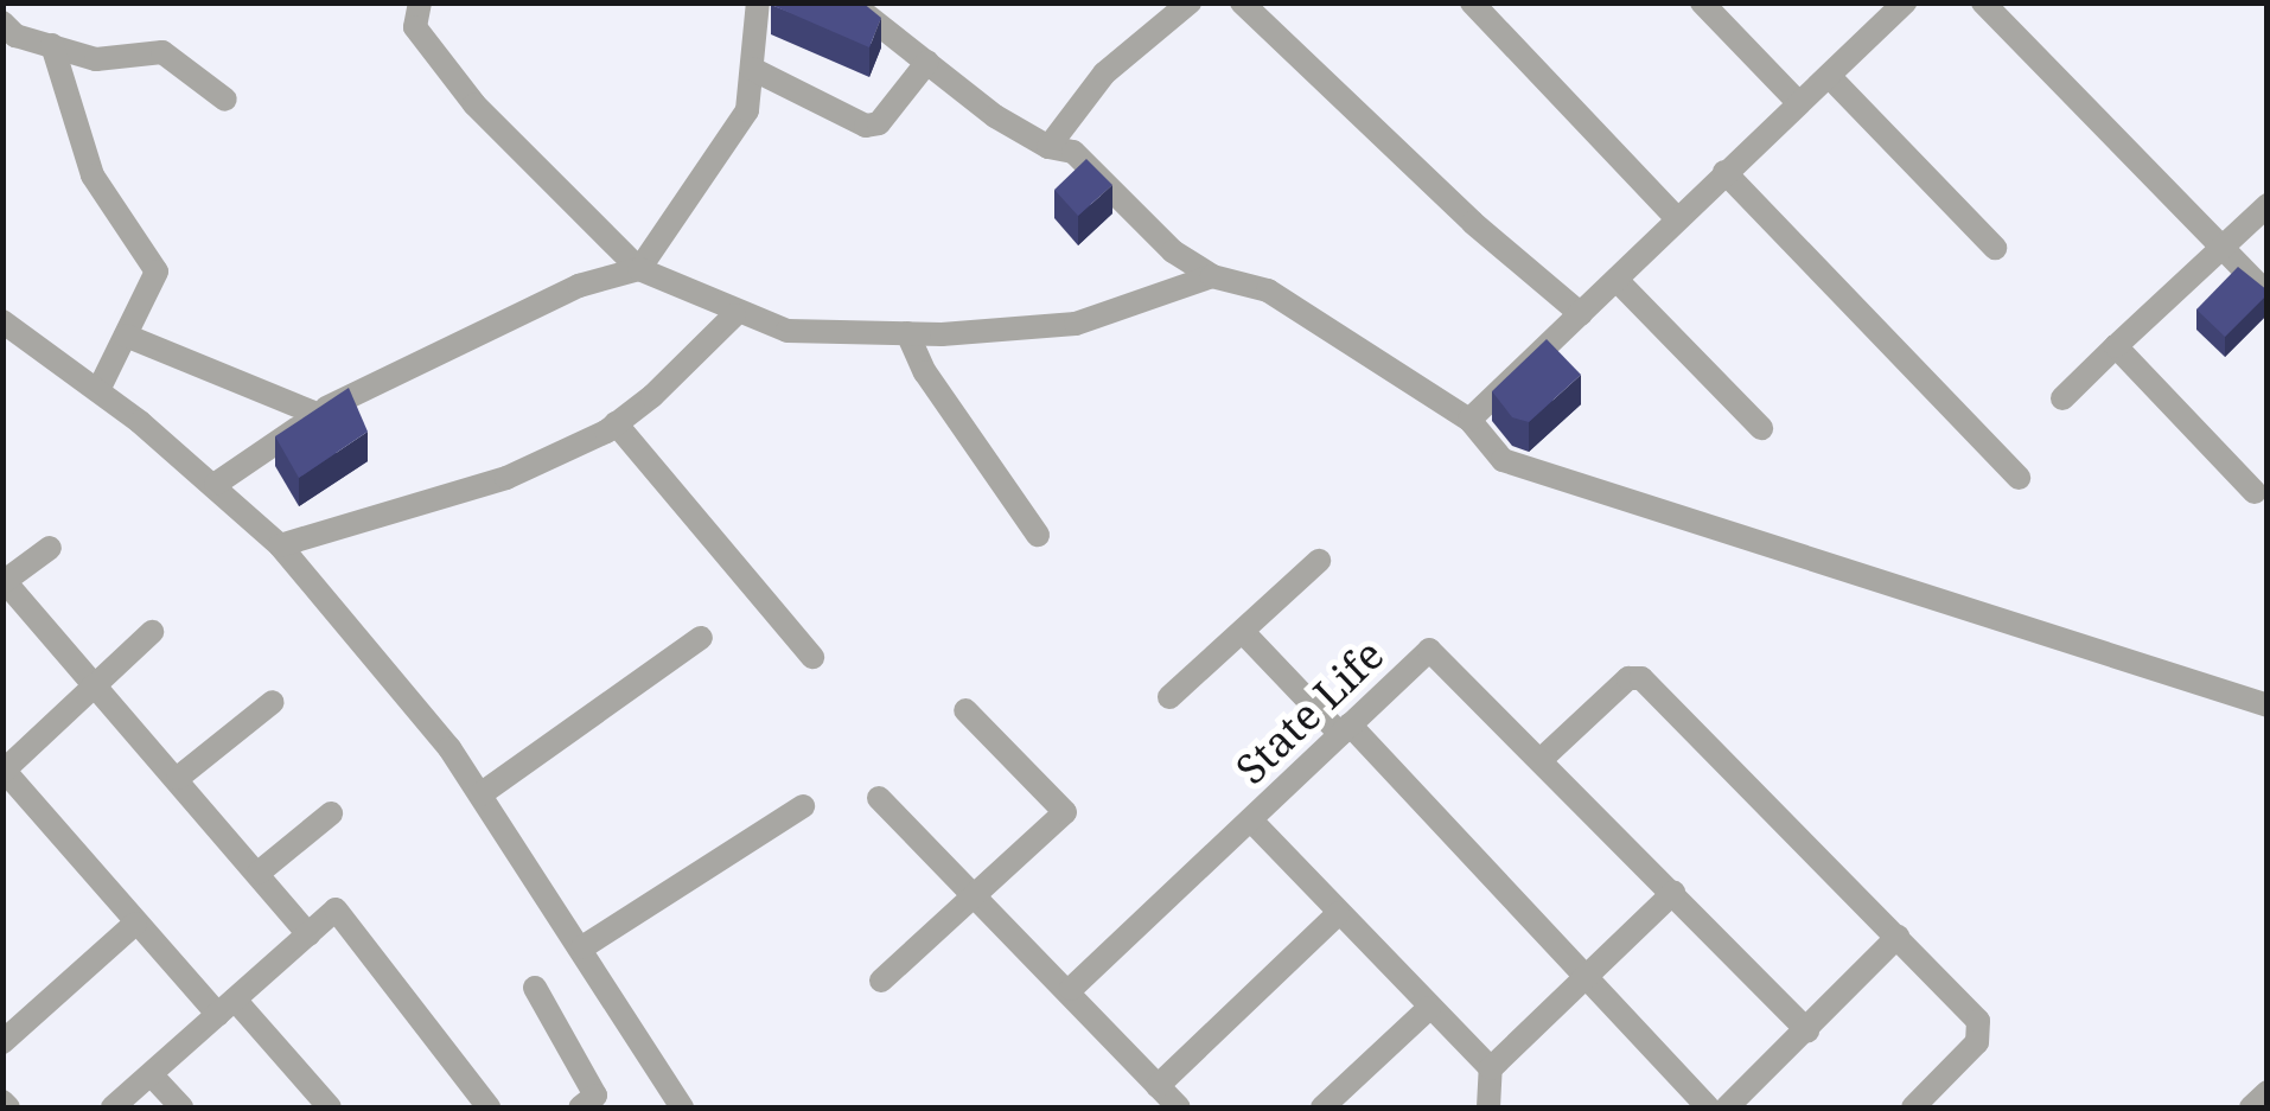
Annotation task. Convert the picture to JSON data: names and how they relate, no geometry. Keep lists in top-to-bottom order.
{
  "streets": {
    "street": ["State Life"]
  }
}
